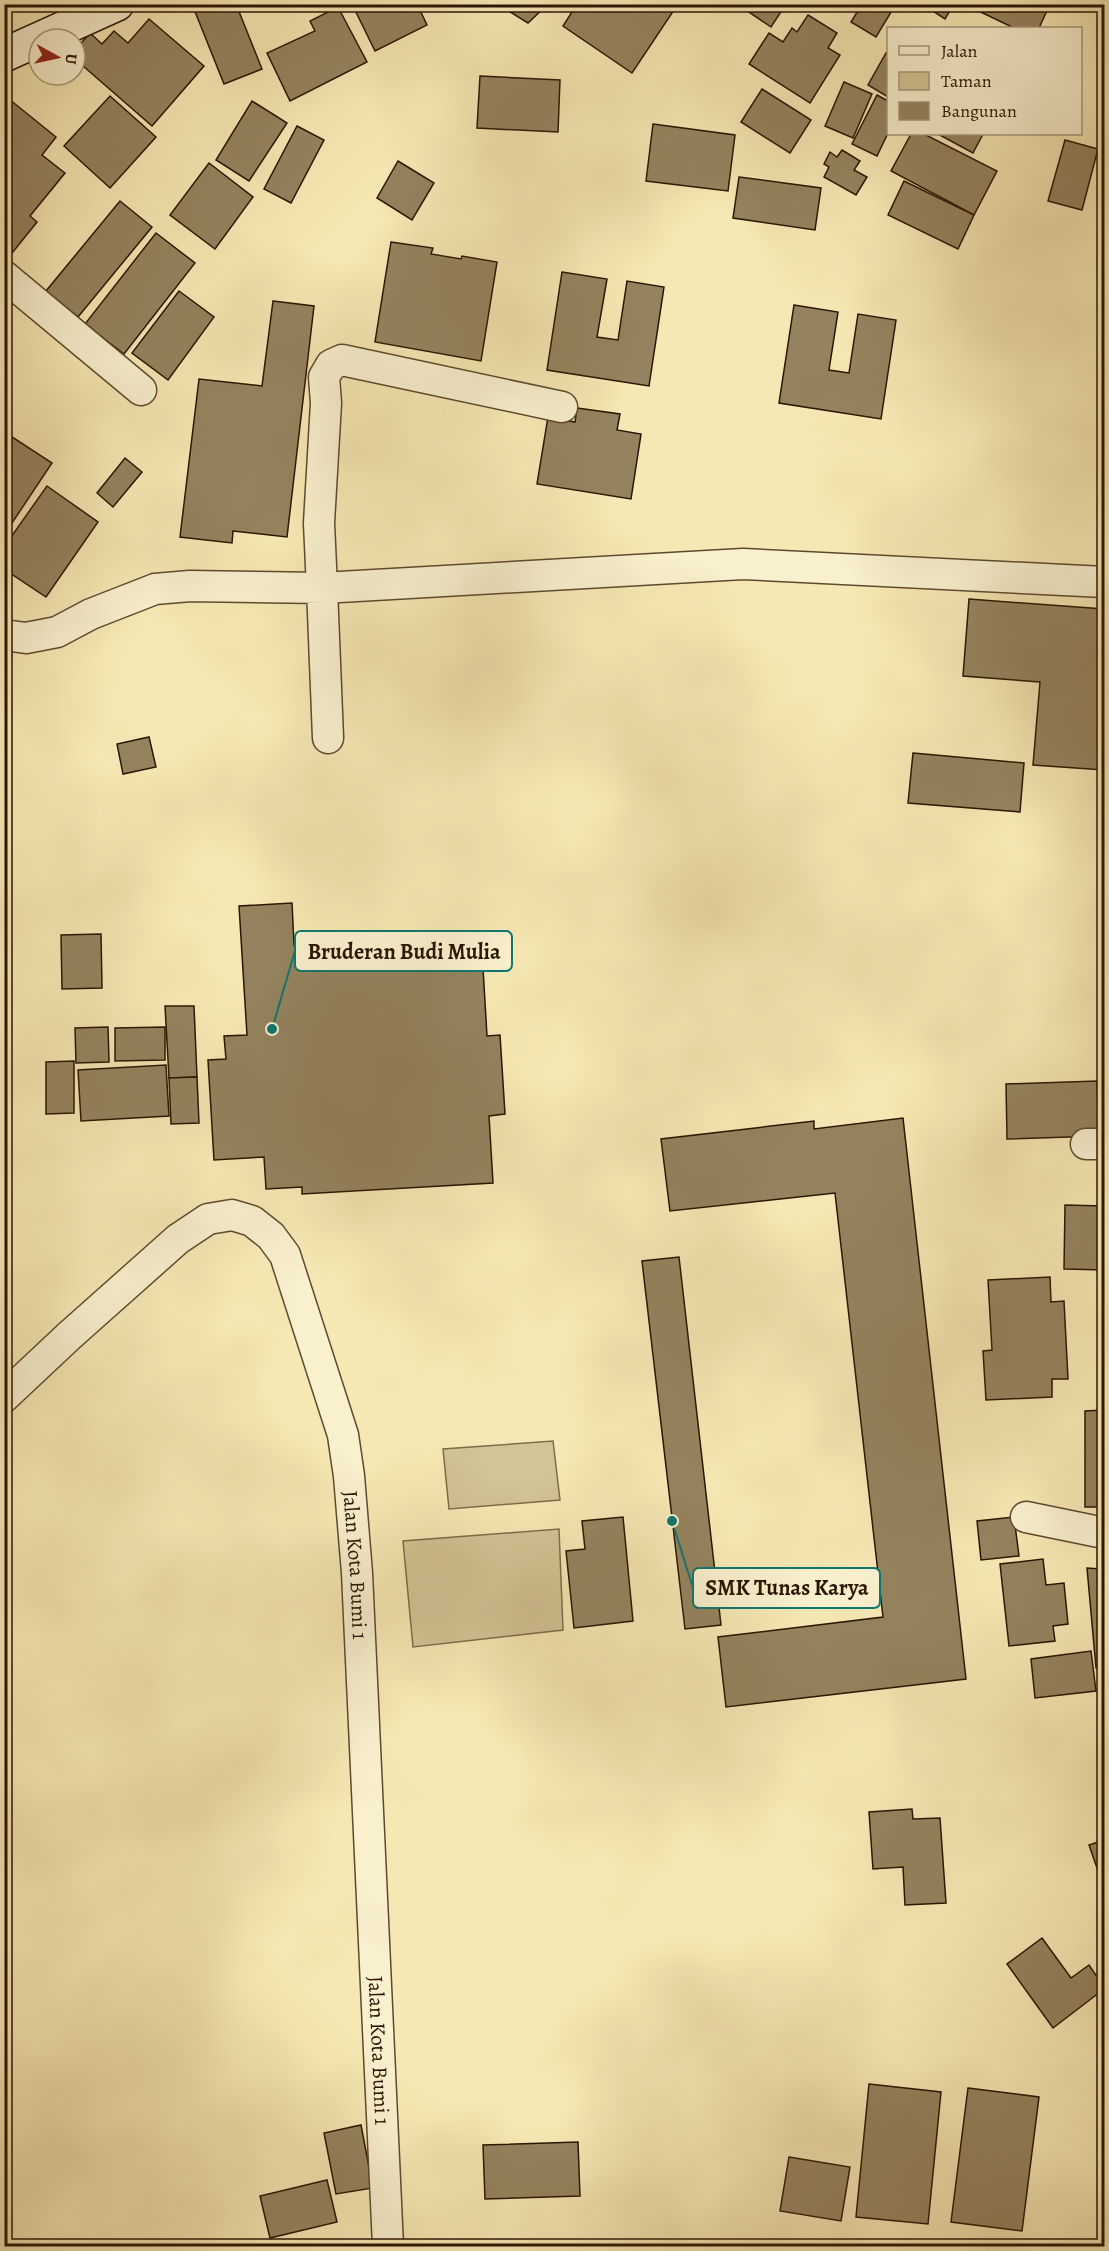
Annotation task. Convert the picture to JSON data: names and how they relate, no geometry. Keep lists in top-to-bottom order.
{
  "streets": {
    "street": ["Jalan Kota Bumi 1"]
  },
  "places": ["Bruderan Budi Mulia", "SMK Tunas Karya"],
  "legend": ["Jalan", "Taman", "Bangunan"],
  "north": "right"
}
